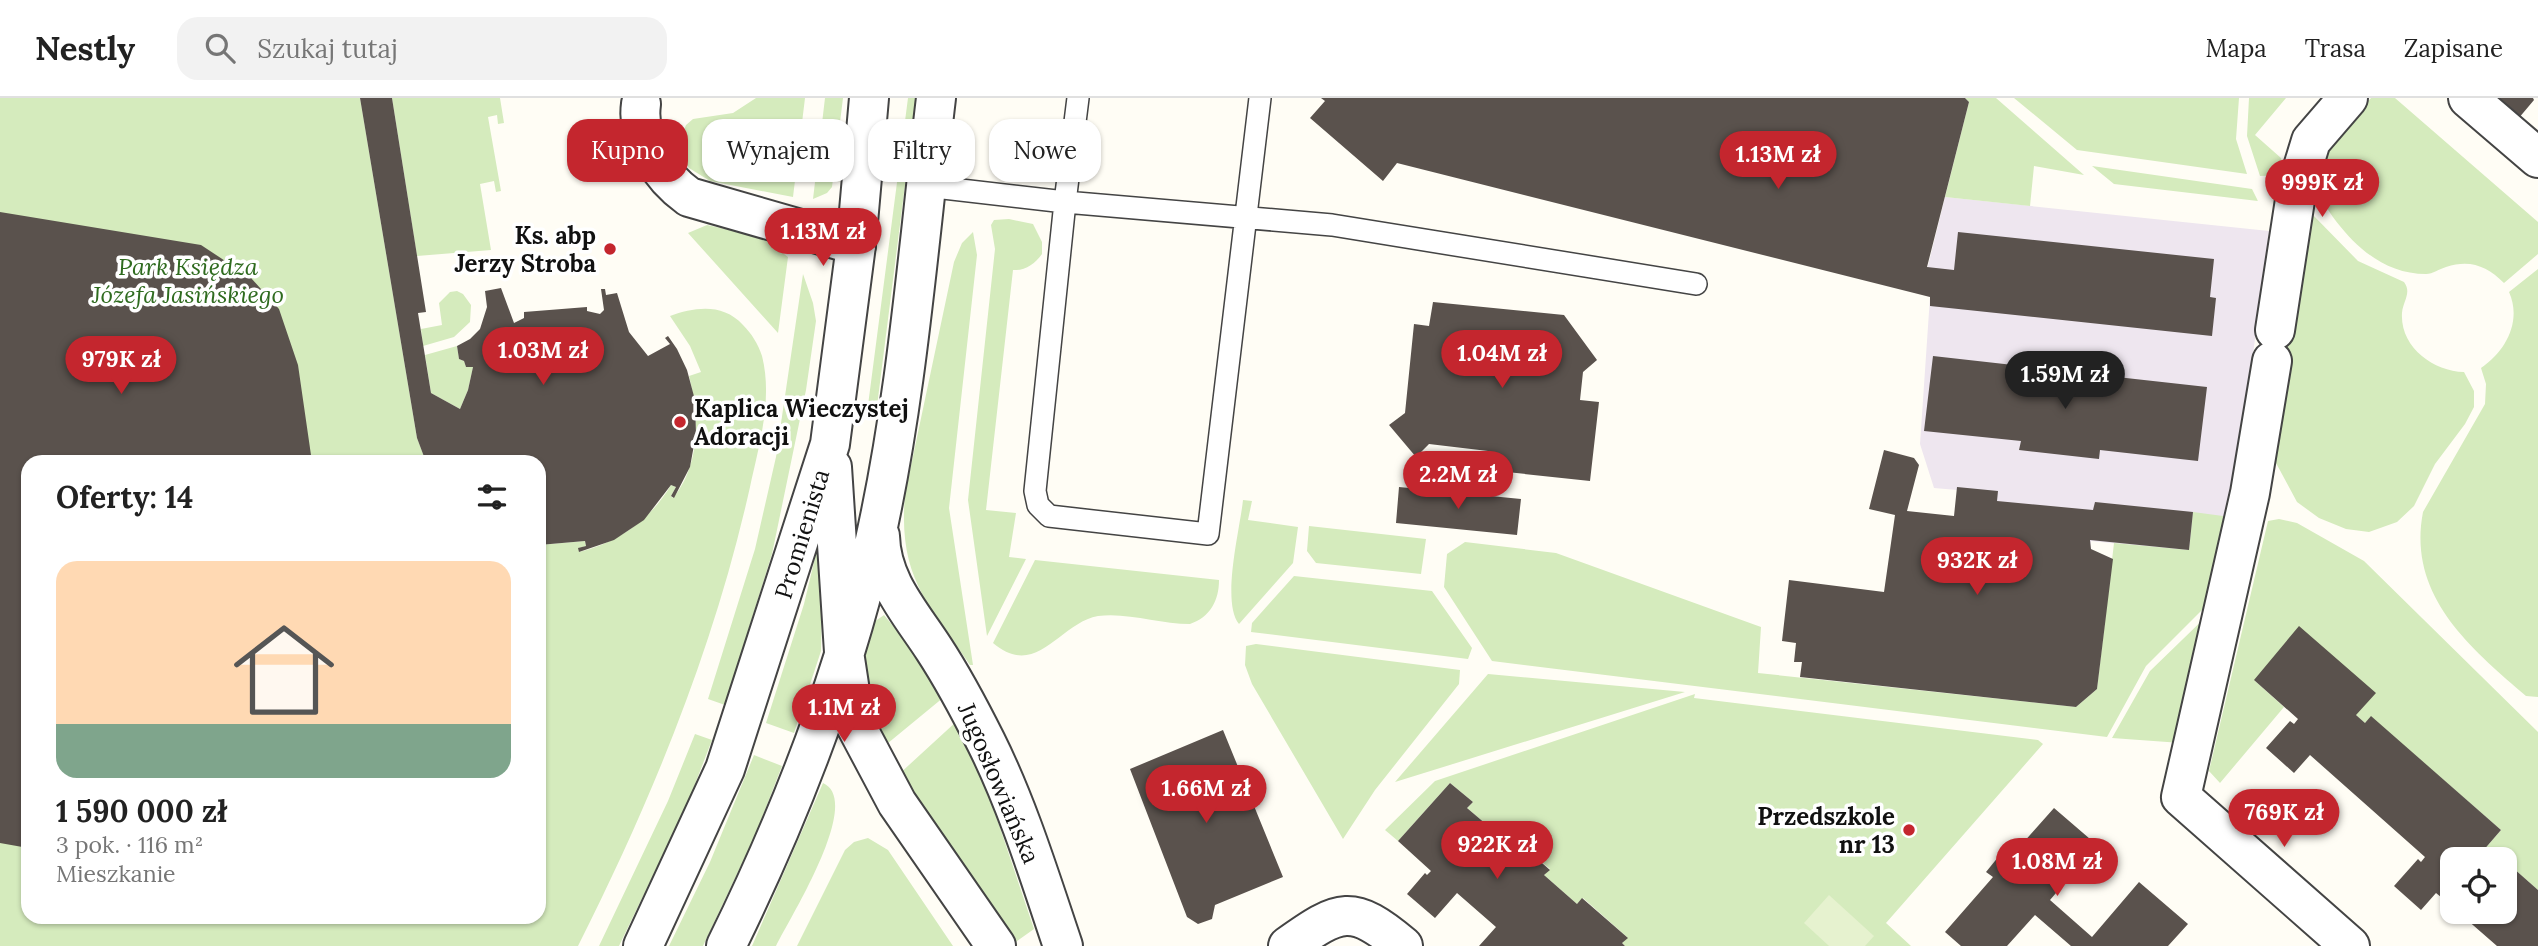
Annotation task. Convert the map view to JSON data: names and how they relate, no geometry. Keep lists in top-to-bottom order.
{
  "streets": {
    "street": ["Promienista", "Jugosłowiańska"]
  },
  "parks": ["Park Księdza Józefa Jasińskiego"],
  "places": ["Ks. abp Jerzy Stroba", "Kaplica Wieczystej Adoracji", "Przedszkole nr 13"],
  "page": {
    "header": "Nestly",
    "search": "Szukaj tutaj",
    "nav": ["Mapa", "Trasa", "Zapisane"],
    "chip": [
      "Kupno",
      "Wynajem",
      "Filtry",
      "Nowe"
    ],
    "price": [
      "1.13M zł",
      "999K zł",
      "1.13M zł",
      "1.03M zł",
      "1.04M zł",
      "979K zł",
      "1.59M zł",
      "2.2M zł",
      "932K zł",
      "1.1M zł",
      "1.66M zł",
      "769K zł",
      "922K zł",
      "1.08M zł"
    ],
    "heading": "Oferty: 14",
    "list": [
      {
        "name": "1 590 000 zł",
        "note": "3 pok. · 116 m² · Mieszkanie"
      }
    ]
  }
}
